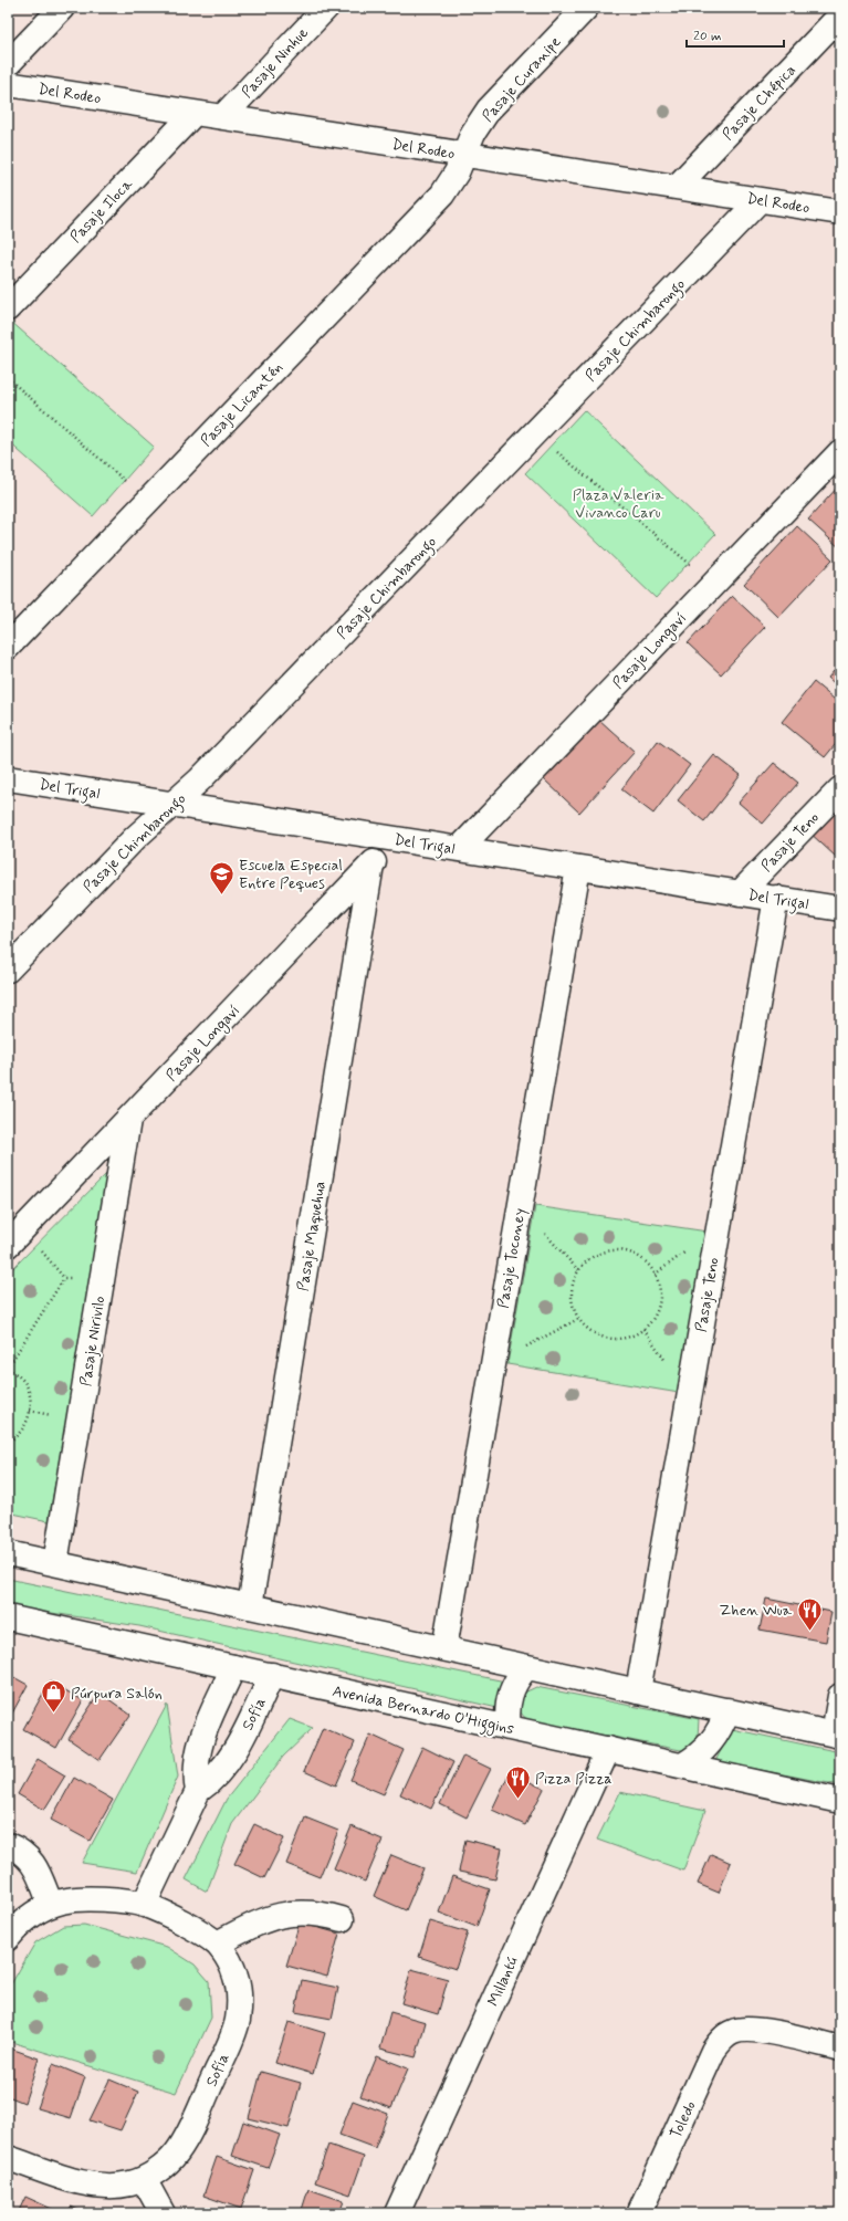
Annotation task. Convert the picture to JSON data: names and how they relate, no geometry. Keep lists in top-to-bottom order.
{
  "streets": {
    "street": [
      "Pasaje Ninhue",
      "Pasaje Curanipe",
      "Del Rodeo",
      "Pasaje Chépica",
      "Pasaje Iloca",
      "Pasaje Chimbarongo",
      "Pasaje Licantén",
      "Pasaje Longaví",
      "Del Trigal",
      "Pasaje Teno",
      "Pasaje Maquehua",
      "Pasaje Toconey",
      "Pasaje Nirivilo",
      "Avenida Bernardo O'Higgins",
      "Sofía",
      "Millantú",
      "Toledo"
    ]
  },
  "crossings": [
    ["Pasaje Ninhue", "Del Rodeo"],
    ["Pasaje Curanipe", "Del Rodeo"],
    ["Pasaje Curanipe", "Pasaje Licantén"],
    ["Del Rodeo", "Pasaje Chépica"],
    ["Del Rodeo", "Pasaje Iloca"],
    ["Del Rodeo", "Pasaje Chimbarongo"],
    ["Del Rodeo", "Pasaje Licantén"],
    ["Pasaje Chimbarongo", "Del Trigal"],
    ["Pasaje Longaví", "Del Trigal"],
    ["Pasaje Longaví", "Pasaje Maquehua"],
    ["Pasaje Longaví", "Pasaje Nirivilo"],
    ["Del Trigal", "Pasaje Teno"],
    ["Del Trigal", "Pasaje Toconey"],
    ["Avenida Bernardo O'Higgins", "Sofía"],
    ["Avenida Bernardo O'Higgins", "Millantú"]
  ],
  "parks": ["Plaza Valeria Vivanco Caru"],
  "places": {
    "school or university": ["Escuela Especial Entre Peques"],
    "restaurant": ["Zhen Wua", "Pizza Pizza"],
    "shop": ["Púrpura Salón"]
  },
  "scale_bar": "20 m"
}
